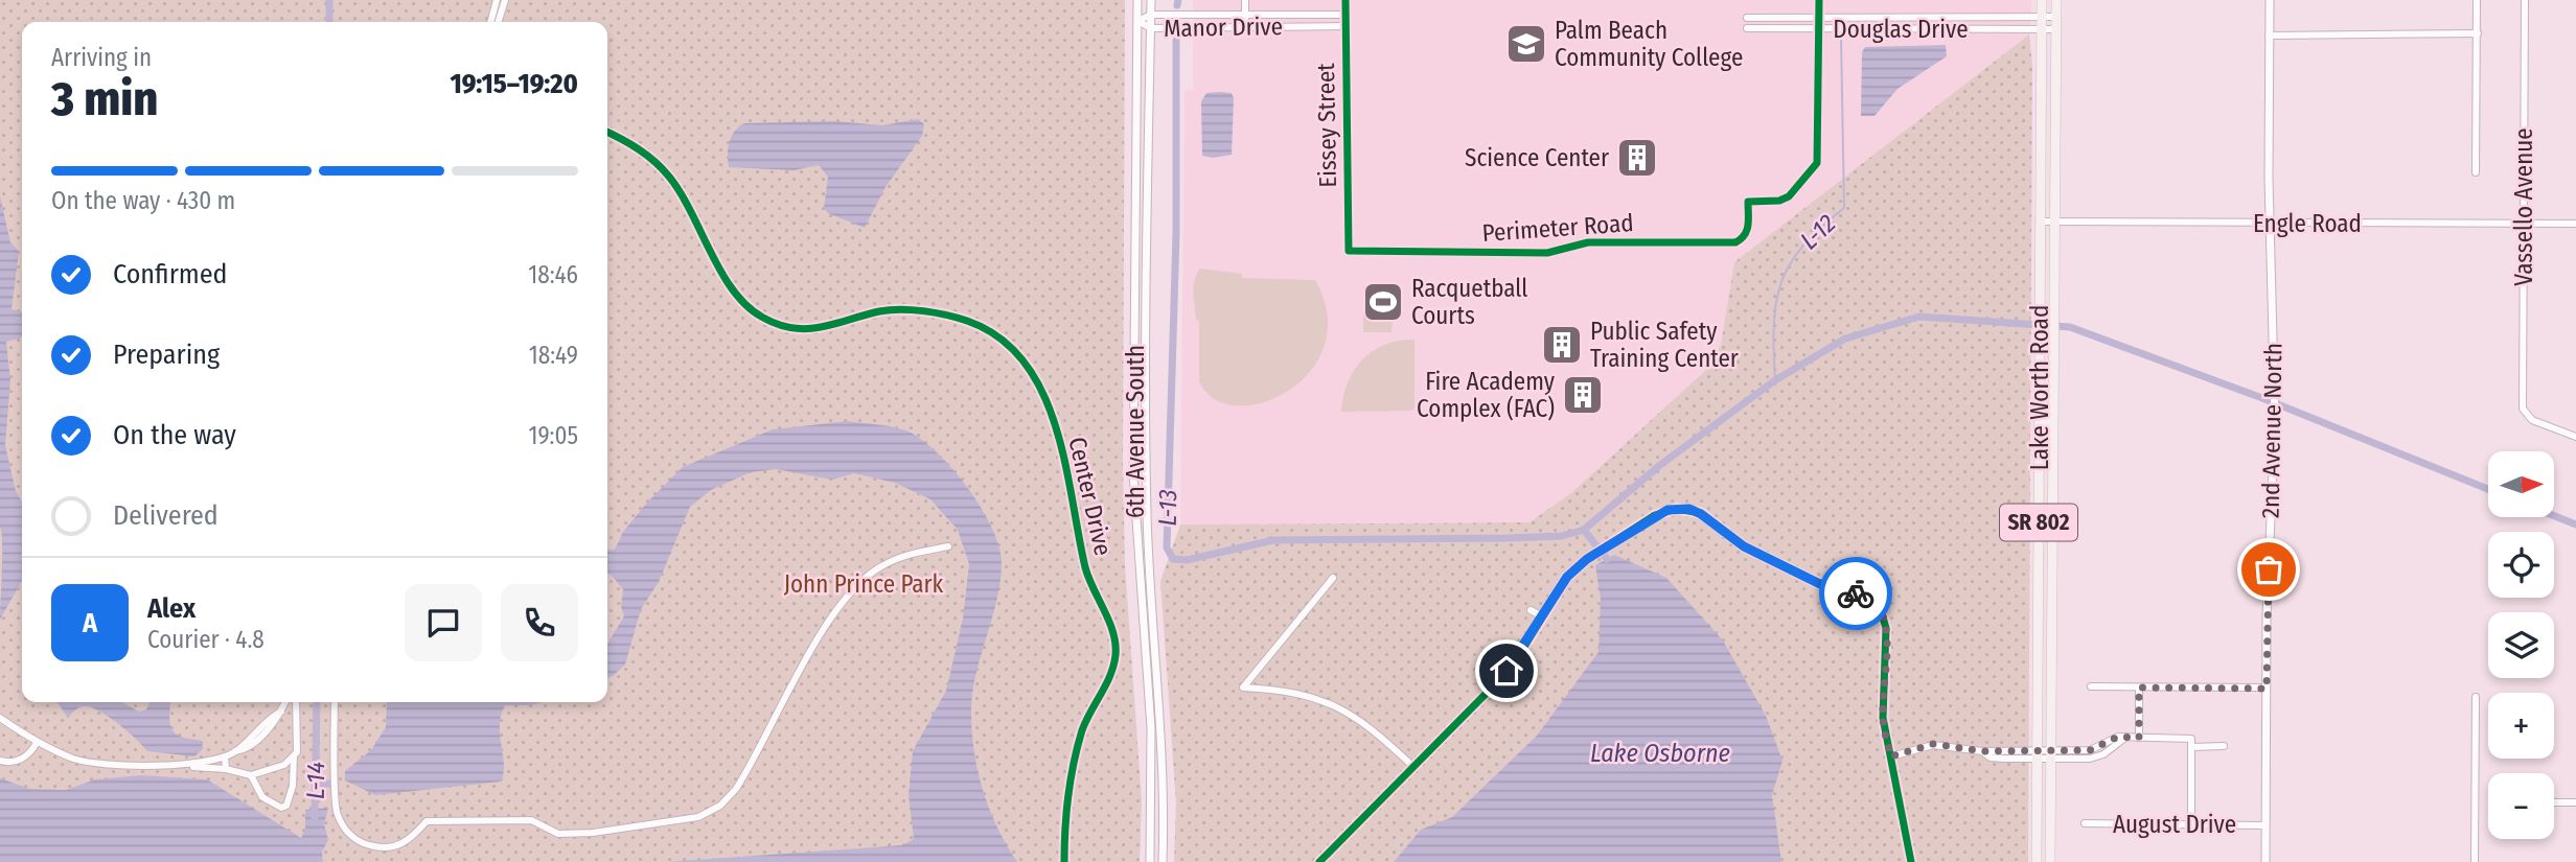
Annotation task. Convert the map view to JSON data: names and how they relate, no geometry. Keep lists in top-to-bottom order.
{
  "streets": {
    "main road": ["Lake Worth Road", "SR 802"],
    "street": [
      "Manor Drive",
      "Douglas Drive",
      "Eissey Street",
      "Vassello Avenue",
      "Engle Road",
      "Perimeter Road",
      "2nd Avenue North",
      "6th Avenue South",
      "Center Drive",
      "August Drive"
    ]
  },
  "crossings": [
    ["Manor Drive", "Eissey Street"],
    ["Manor Drive", "6th Avenue South"],
    ["Douglas Drive", "Perimeter Road"],
    ["Douglas Drive", "Lake Worth Road"],
    ["Eissey Street", "Perimeter Road"],
    ["Vassello Avenue", "Engle Road"],
    ["Engle Road", "Lake Worth Road"],
    ["Engle Road", "2nd Avenue North"],
    ["2nd Avenue North", "August Drive"]
  ],
  "water": [
    "L-12",
    "L-13",
    "Lake Osborne",
    "L-14"
  ],
  "parks": ["John Prince Park"],
  "places": {
    "school or university": ["Palm Beach Community College"],
    "building": ["Science Center", "Public Safety Training Center", "Fire Academy Complex (FAC)"],
    "sports": ["Racquetball Courts"]
  },
  "north": "right",
  "page": {
    "heading": ["3 min", "Arriving in", "19:15–19:20"],
    "panel": ["Alex", "Courier · 4.8"],
    "bar": "On the way · 430 m",
    "list": [
      ["Confirmed", "18:46"],
      ["Preparing", "18:49"],
      ["On the way", "19:05"],
      "Delivered"
    ],
    "map_buttons": ["+", "−"],
    "round": "A"
  }
}
